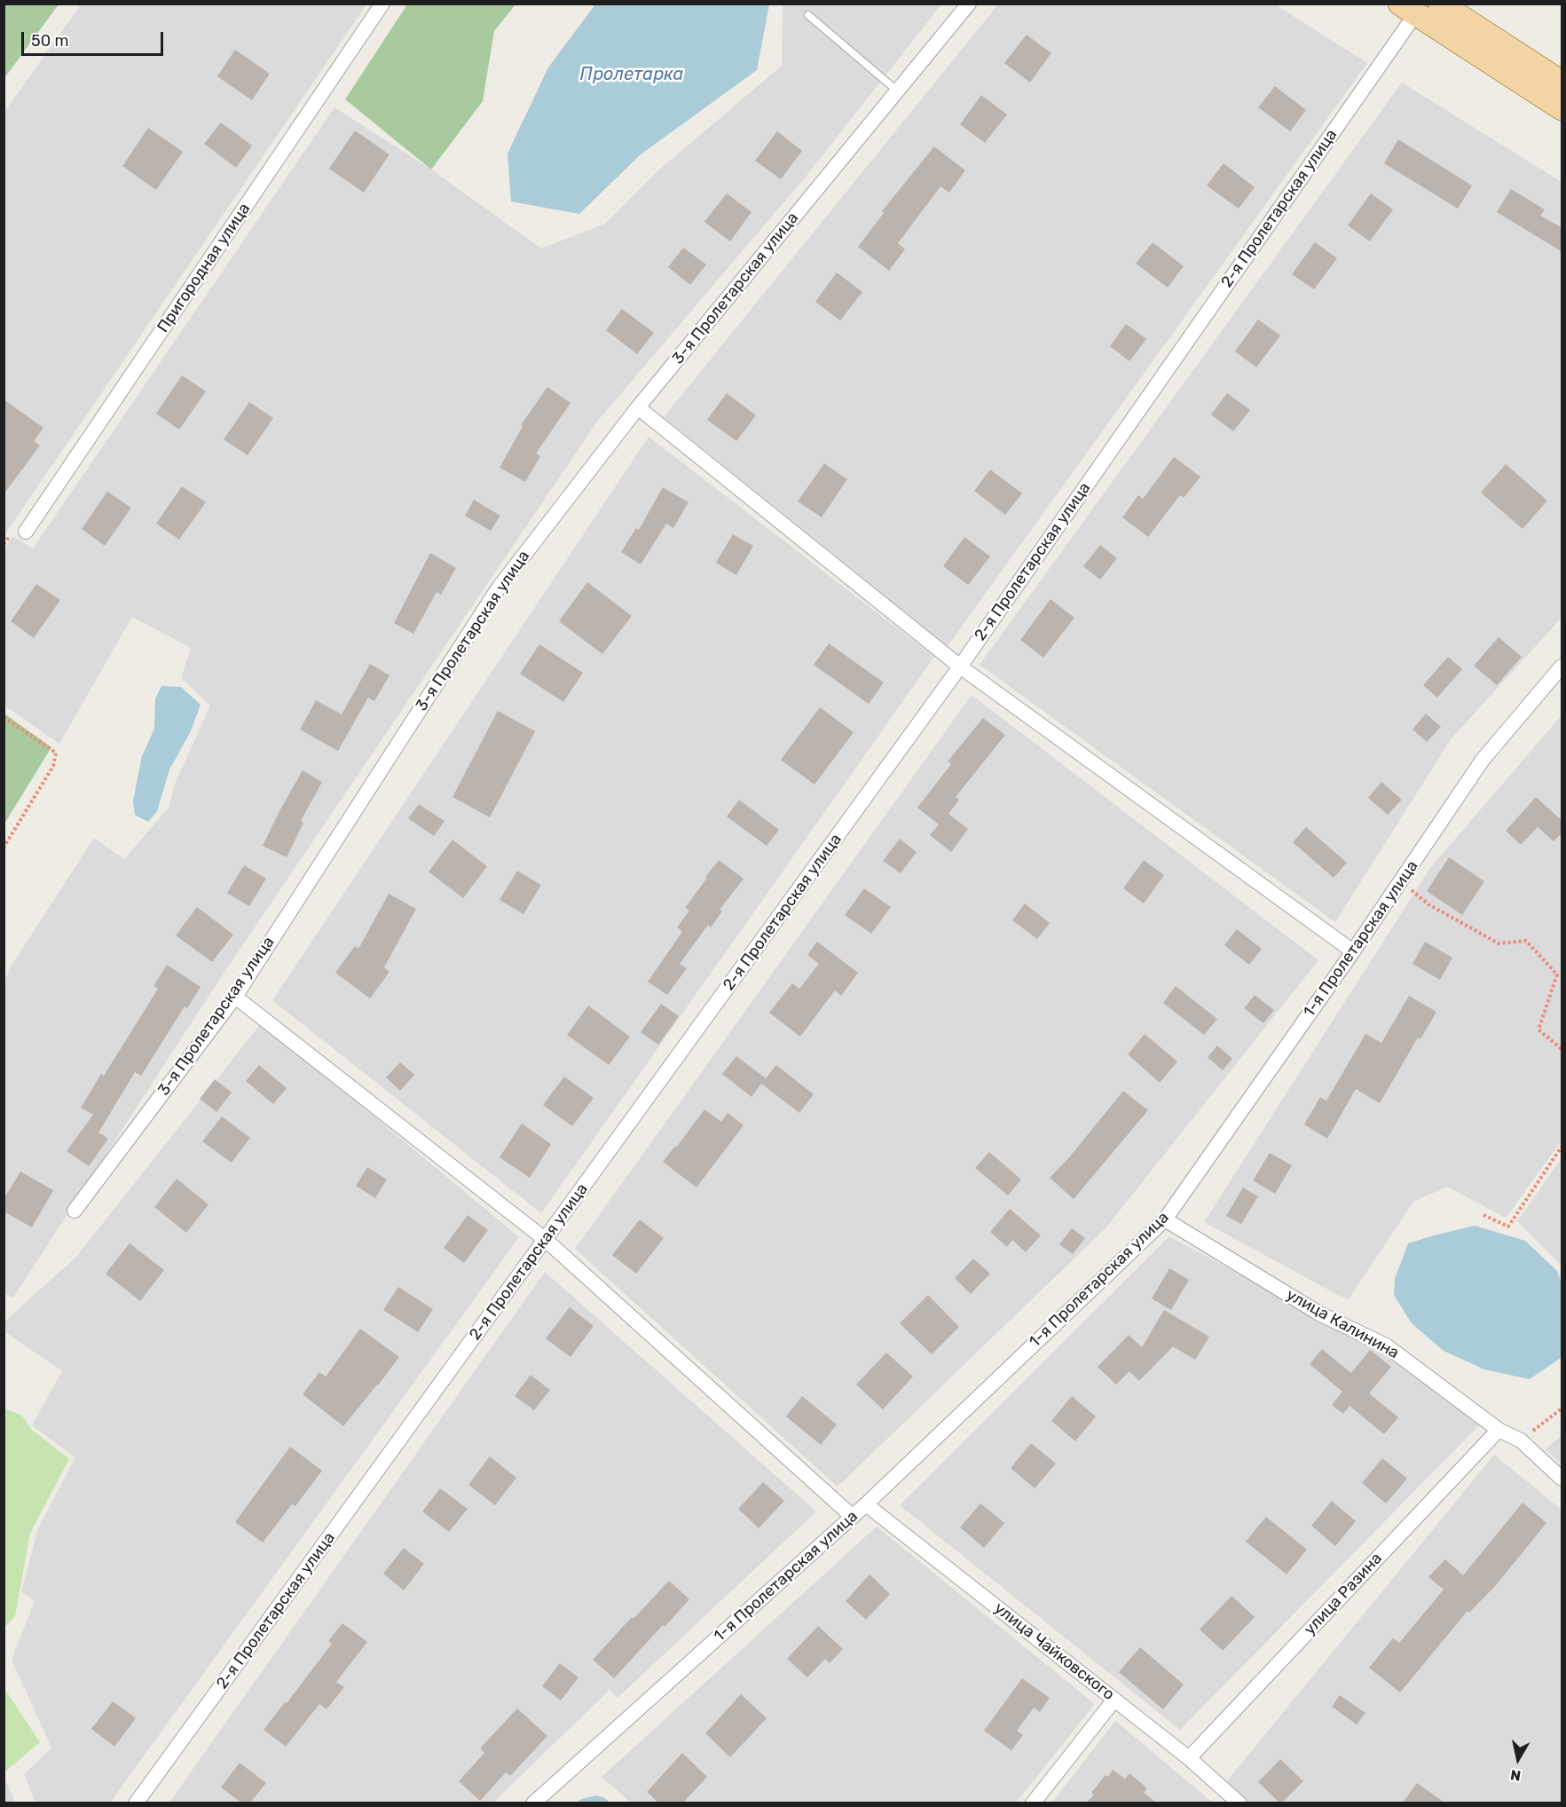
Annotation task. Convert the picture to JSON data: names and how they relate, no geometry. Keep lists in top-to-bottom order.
{
  "streets": {
    "street": [
      "2-я Пролетарская улица",
      "Пригородная улица",
      "3-я Пролетарская улица",
      "1-я Пролетарская улица",
      "улица Калинина",
      "улица Разина",
      "улица Чайковского"
    ]
  },
  "crossings": [
    ["1-я Пролетарская улица", "улица Калинина"],
    ["1-я Пролетарская улица", "улица Чайковского"],
    ["улица Калинина", "улица Разина"],
    ["улица Разина", "улица Чайковского"]
  ],
  "water": ["Пролетарка"],
  "scale_bar": "50 m",
  "north": "bottom"
}
